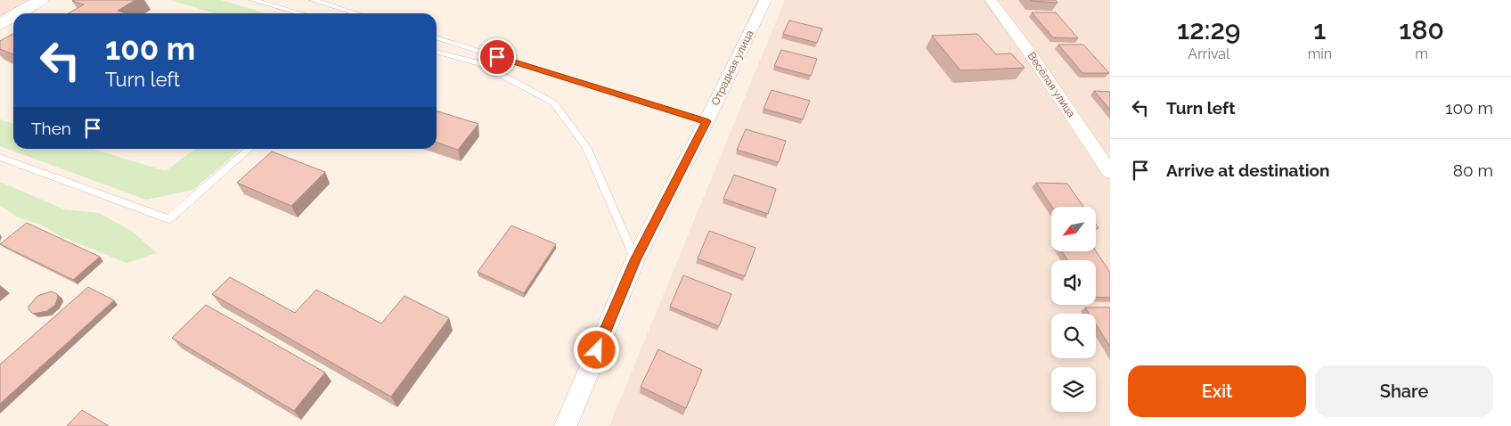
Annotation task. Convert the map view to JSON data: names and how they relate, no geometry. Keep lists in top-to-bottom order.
{
  "streets": {
    "street": ["Отрадная улица", "Весёлая улица"]
  },
  "north": "bottom left",
  "page": {
    "eta": [
      "12:29",
      "Arrival",
      "1",
      "min",
      "180",
      "m"
    ],
    "turn": ["100 m", "Turn left"],
    "list": [
      {
        "name": "Turn left",
        "value": "100 m"
      },
      {
        "name": "Arrive at destination",
        "value": "80 m"
      }
    ],
    "then": "Then",
    "buttons": ["Exit", "Share"]
  }
}
